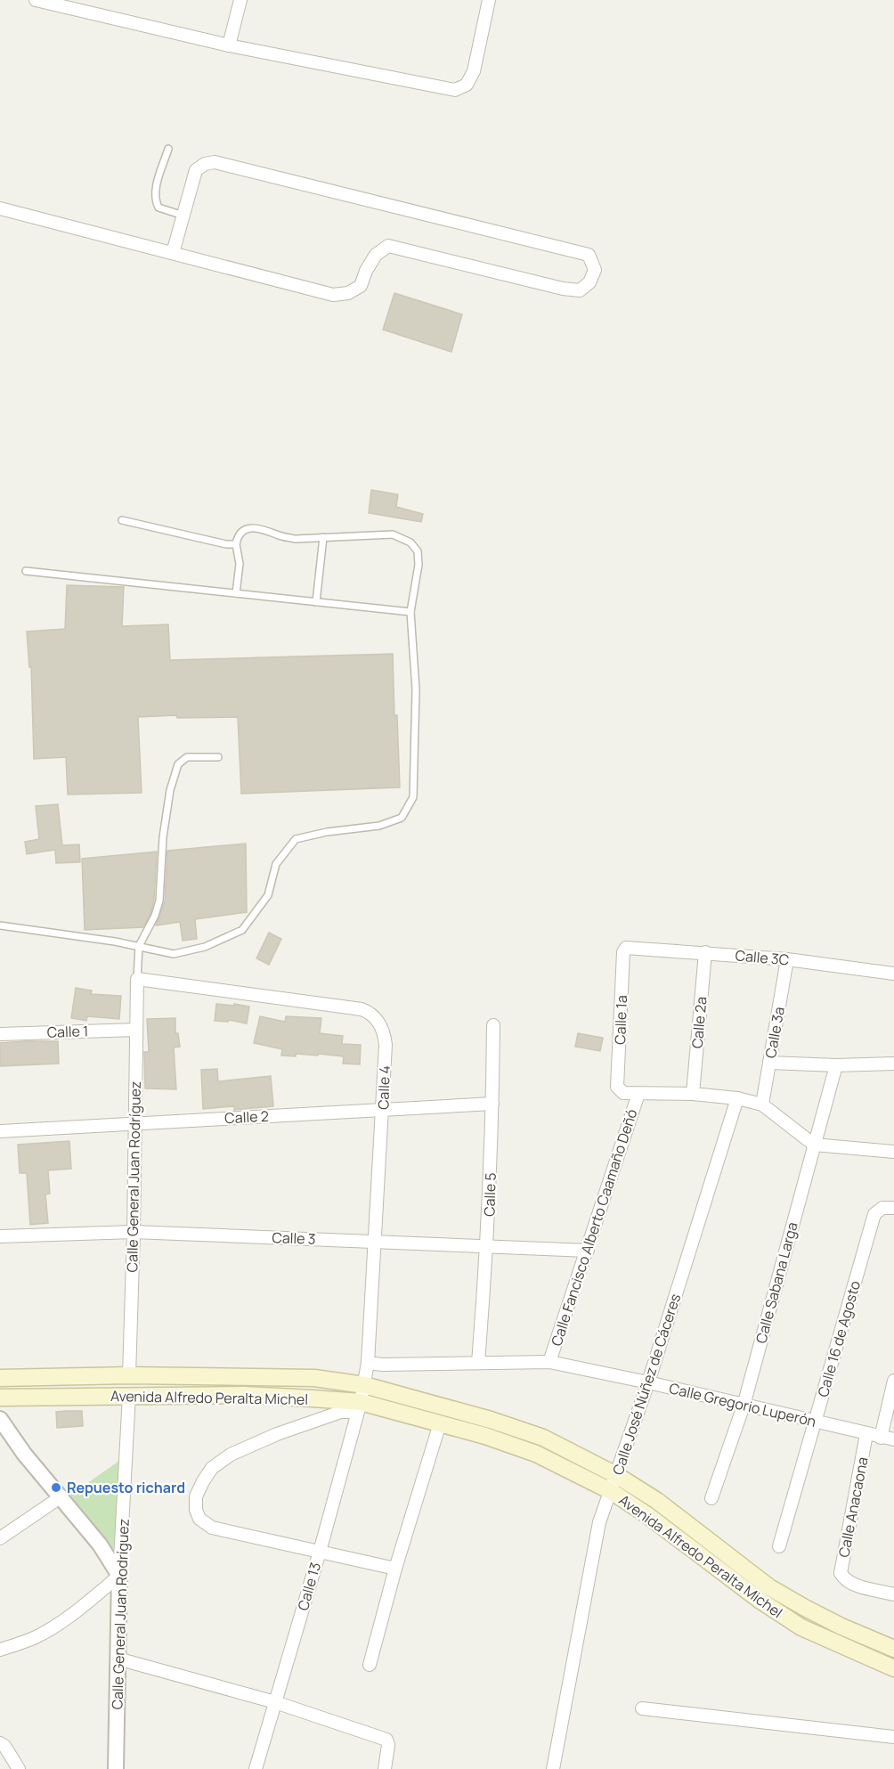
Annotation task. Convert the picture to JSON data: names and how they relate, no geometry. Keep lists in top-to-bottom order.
{
  "streets": {
    "main road": ["Avenida Alfredo Peralta Michel"],
    "street": [
      "Calle 3C",
      "Calle 1a",
      "Calle 2a",
      "Calle 1",
      "Calle 3a",
      "Calle 4",
      "Calle 2",
      "Calle General Juan Rodríguez",
      "Calle 5",
      "Calle Fancisco Alberto Caamaño Deñó",
      "Calle 3",
      "Calle Sabana Larga",
      "Calle 16 de Agosto",
      "Calle José Núñez de Cáceres",
      "Calle Gregorio Luperón",
      "Calle Anacaona",
      "Calle 13"
    ]
  },
  "crossings": [
    ["Calle 3C", "Calle 1a"],
    ["Calle 3C", "Calle 2a"],
    ["Calle 3C", "Calle 3a"],
    ["Calle 1a", "Calle Fancisco Alberto Caamaño Deñó"],
    ["Calle 2a", "Calle Fancisco Alberto Caamaño Deñó"],
    ["Calle 1", "Calle General Juan Rodríguez"],
    ["Calle 3a", "Calle Fancisco Alberto Caamaño Deñó"],
    ["Calle 4", "Calle 2"],
    ["Calle 4", "Calle General Juan Rodríguez"],
    ["Calle 4", "Calle 3"],
    ["Calle 4", "Avenida Alfredo Peralta Michel"],
    ["Calle 4", "Calle Gregorio Luperón"],
    ["Calle 4", "Calle 13"],
    ["Calle 2", "Calle General Juan Rodríguez"],
    ["Calle 2", "Calle 5"],
    ["Calle General Juan Rodríguez", "Calle 3"],
    ["Calle General Juan Rodríguez", "Avenida Alfredo Peralta Michel"],
    ["Calle 5", "Calle 3"],
    ["Calle 5", "Calle Gregorio Luperón"],
    ["Calle Fancisco Alberto Caamaño Deñó", "Calle 3"],
    ["Calle Fancisco Alberto Caamaño Deñó", "Calle Sabana Larga"],
    ["Calle Fancisco Alberto Caamaño Deñó", "Calle José Núñez de Cáceres"],
    ["Calle Fancisco Alberto Caamaño Deñó", "Calle Gregorio Luperón"],
    ["Calle Sabana Larga", "Calle Gregorio Luperón"],
    ["Calle 16 de Agosto", "Calle Gregorio Luperón"],
    ["Calle José Núñez de Cáceres", "Avenida Alfredo Peralta Michel"],
    ["Calle José Núñez de Cáceres", "Calle Gregorio Luperón"],
    ["Avenida Alfredo Peralta Michel", "Calle 13"],
    ["Calle Gregorio Luperón", "Calle Anacaona"]
  ],
  "places": ["Repuesto richard"]
}
